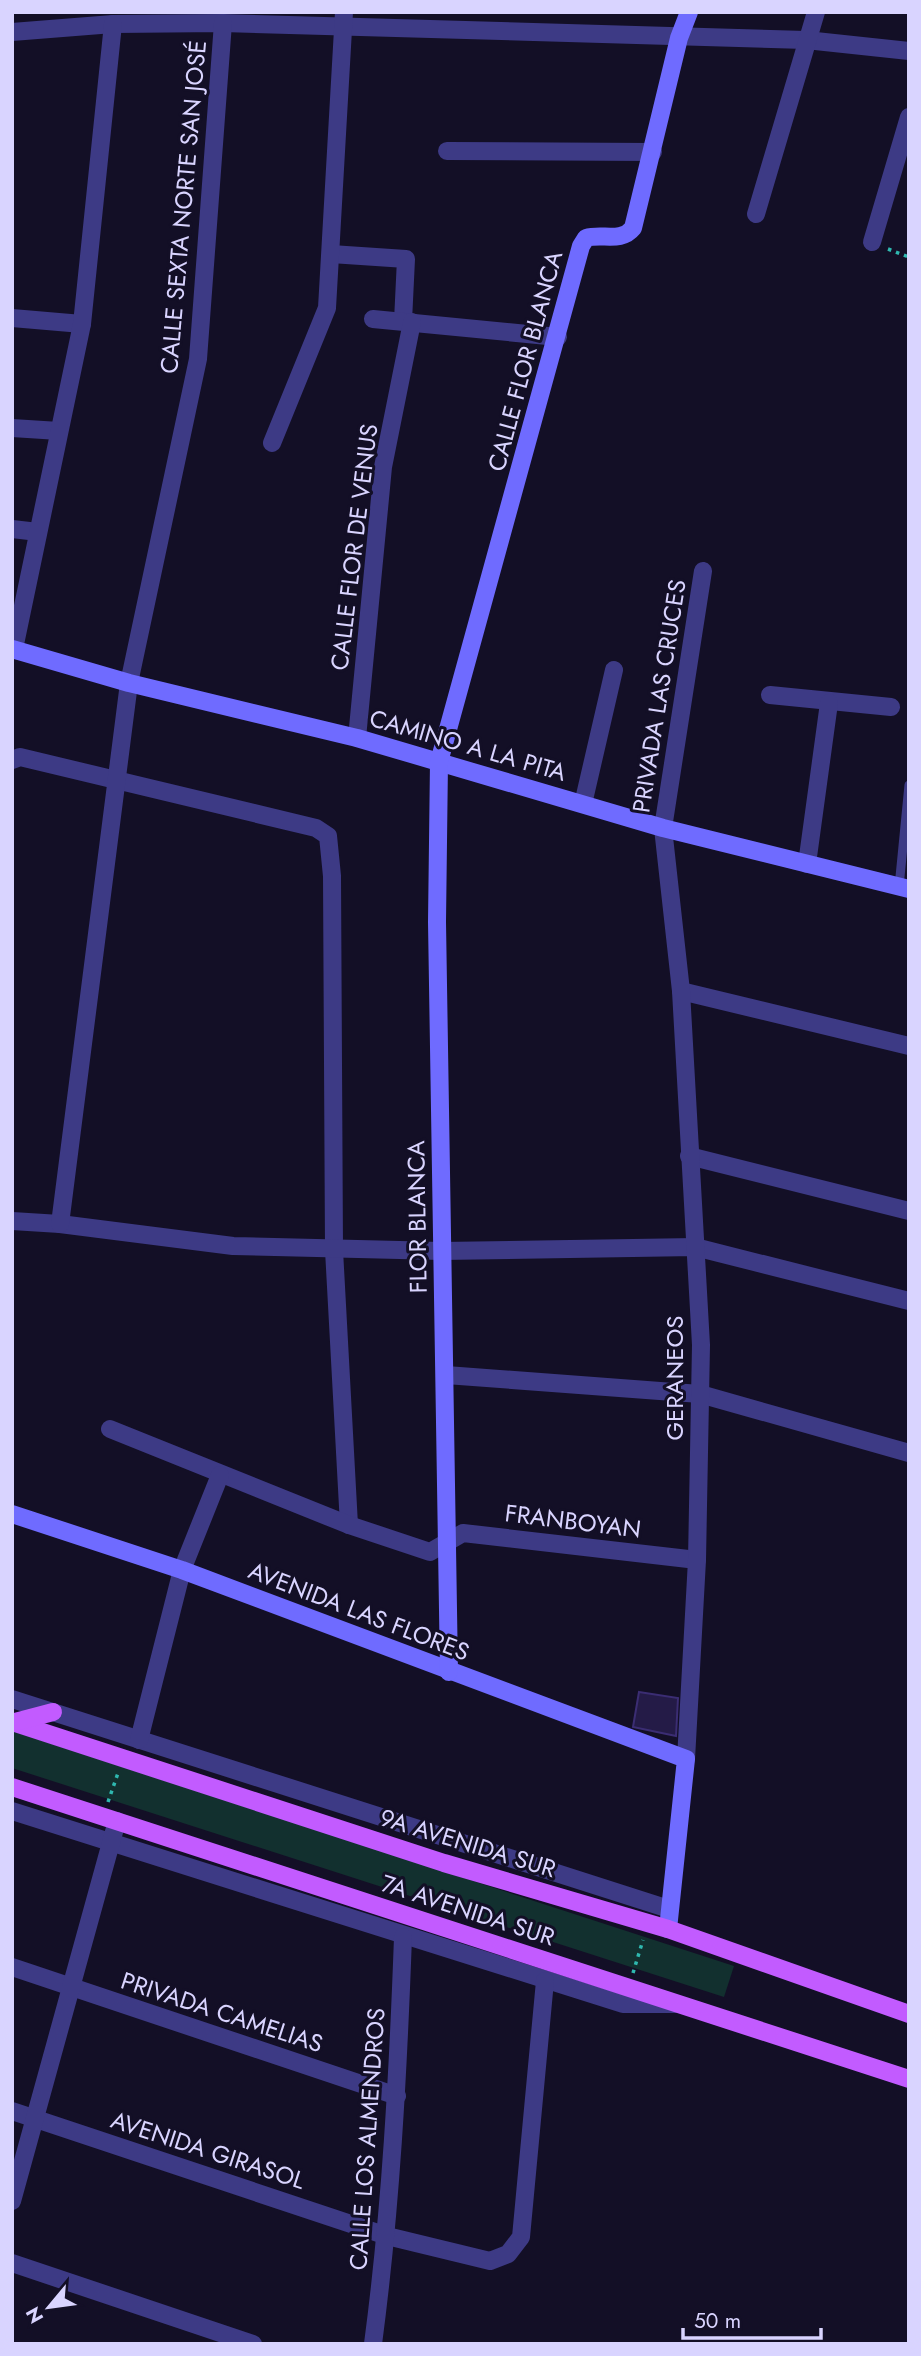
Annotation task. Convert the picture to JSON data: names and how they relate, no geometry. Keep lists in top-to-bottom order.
{
  "streets": {
    "main road": ["9A AVENIDA SUR", "7A AVENIDA SUR"],
    "street": [
      "CALLE SEXTA NORTE SAN JOSÉ",
      "CALLE FLOR BLANCA",
      "CALLE FLOR DE VENUS",
      "PRIVADA LAS CRUCES",
      "CAMINO A LA PITA",
      "FLOR BLANCA",
      "GERANEOS",
      "FRANBOYAN",
      "AVENIDA LAS FLORES",
      "PRIVADA CAMELIAS",
      "CALLE LOS ALMENDROS",
      "AVENIDA GIRASOL"
    ]
  },
  "crossings": [
    ["CALLE SEXTA NORTE SAN JOSÉ", "CAMINO A LA PITA"],
    ["CALLE FLOR BLANCA", "CAMINO A LA PITA"],
    ["CALLE FLOR BLANCA", "FLOR BLANCA"],
    ["CALLE FLOR DE VENUS", "CAMINO A LA PITA"],
    ["PRIVADA LAS CRUCES", "CAMINO A LA PITA"],
    ["PRIVADA LAS CRUCES", "GERANEOS"],
    ["CAMINO A LA PITA", "FLOR BLANCA"],
    ["CAMINO A LA PITA", "GERANEOS"],
    ["FLOR BLANCA", "FRANBOYAN"],
    ["FLOR BLANCA", "AVENIDA LAS FLORES"],
    ["GERANEOS", "FRANBOYAN"],
    ["GERANEOS", "AVENIDA LAS FLORES"],
    ["GERANEOS", "9A AVENIDA SUR"],
    ["PRIVADA CAMELIAS", "CALLE LOS ALMENDROS"],
    ["CALLE LOS ALMENDROS", "AVENIDA GIRASOL"]
  ],
  "scale_bar": "50 m",
  "north": "bottom left"
}
